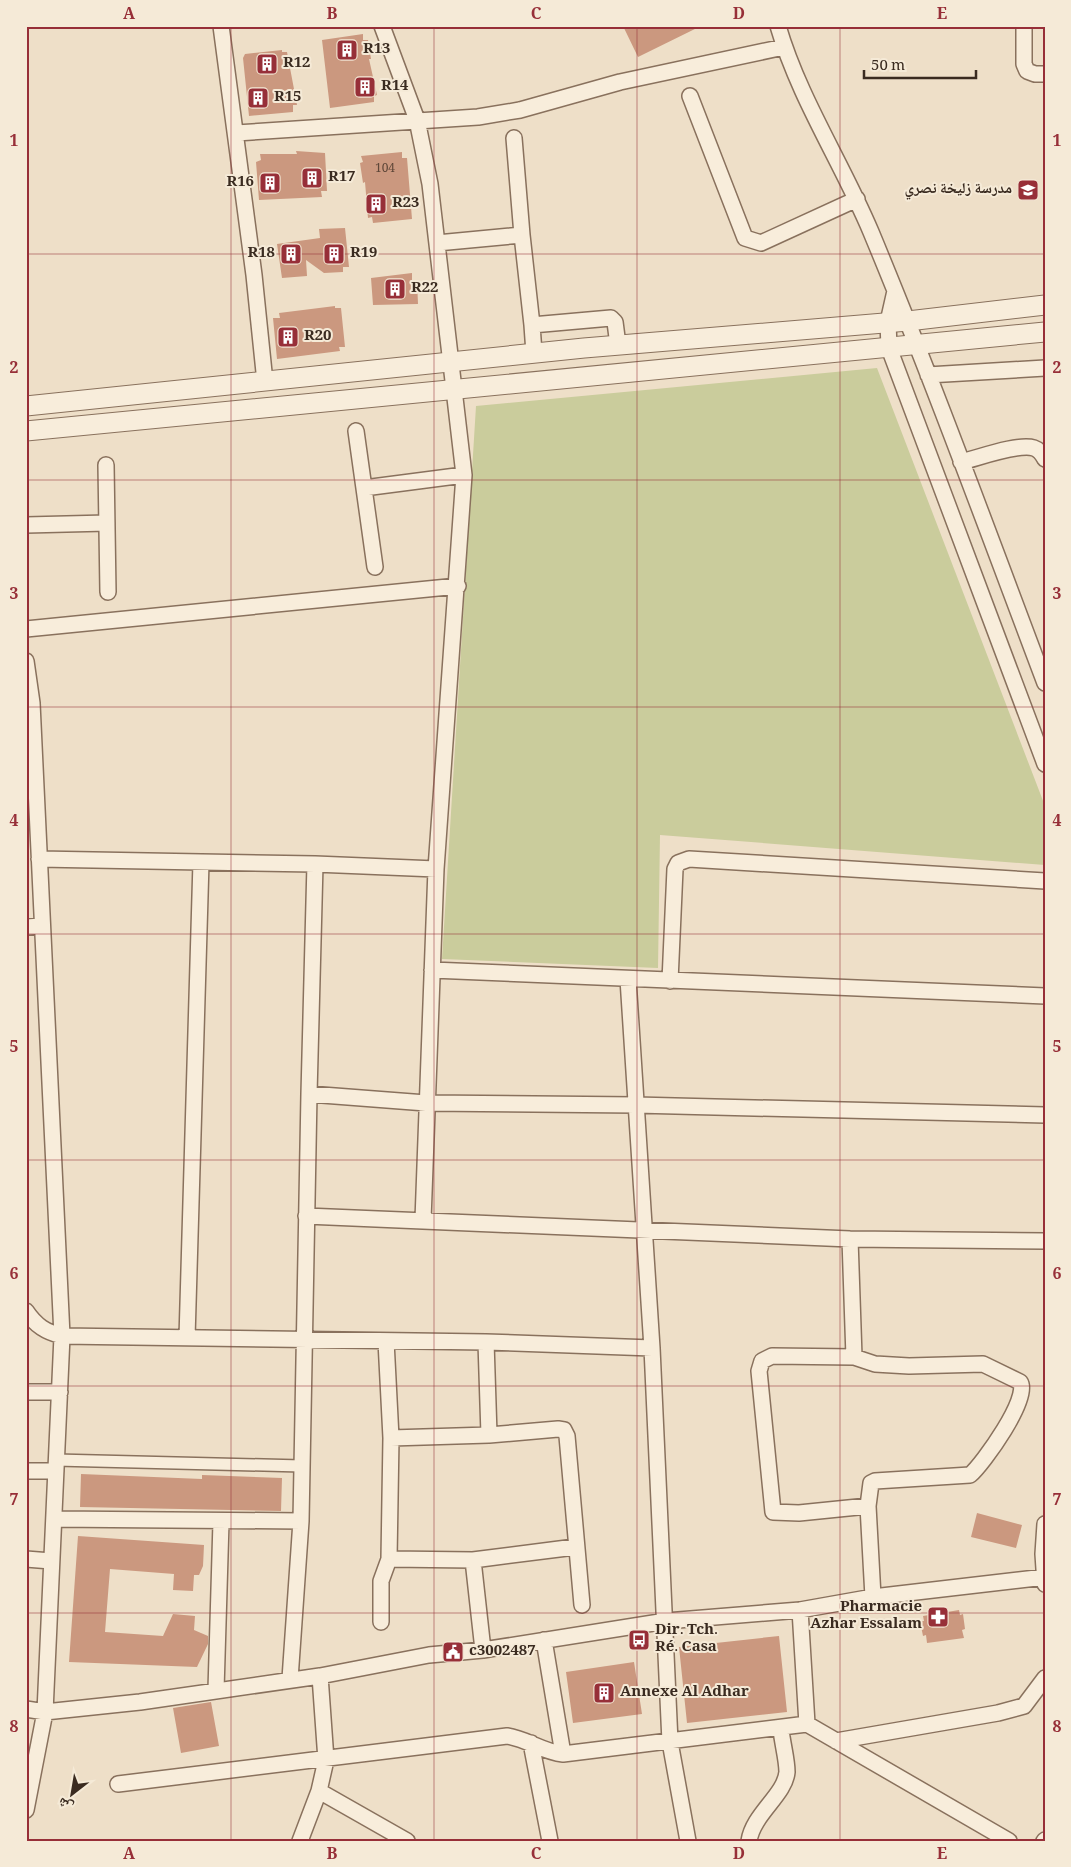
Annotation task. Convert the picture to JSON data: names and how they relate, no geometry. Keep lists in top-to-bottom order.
{
  "places": {
    "building": [
      "R13",
      "R12",
      "R14",
      "R15",
      "R17",
      "R16",
      "R23",
      "R18",
      "R19",
      "R22",
      "R20",
      "Annexe Al Adhar"
    ],
    "school or university": ["مدرسة زليخة نصري"],
    "pharmacy": ["Pharmacie Azhar Essalam"],
    "bus stop": ["Dir. Tch. Ré. Casa"],
    "public building": ["c3002487"]
  },
  "house_numbers": ["104"],
  "scale_bar": "50 m",
  "north": "bottom left",
  "grid": {
    "columns": [
      "A",
      "B",
      "C",
      "D",
      "E"
    ],
    "rows": [
      "1",
      "2",
      "3",
      "4",
      "5",
      "6",
      "7",
      "8"
    ]
  }
}
